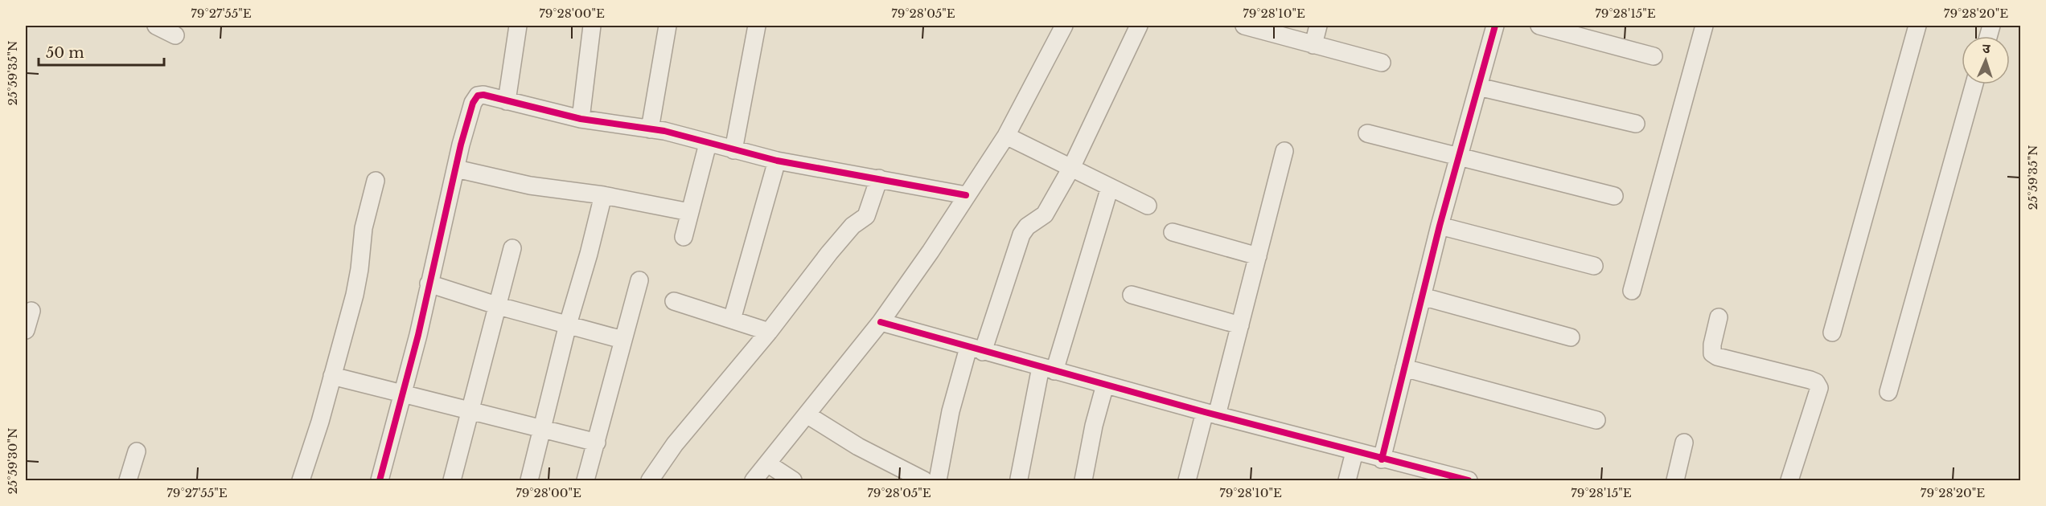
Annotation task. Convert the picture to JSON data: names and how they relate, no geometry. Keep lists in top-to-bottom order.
{
  "scale_bar": "50 m",
  "north": "top",
  "coordinates": [
    "79°27'55\"E",
    "79°28'00\"E",
    "79°28'05\"E",
    "79°28'10\"E",
    "79°28'15\"E",
    "79°28'20\"E",
    "25°59'35\"N",
    "25°59'30\"N"
  ]
}
